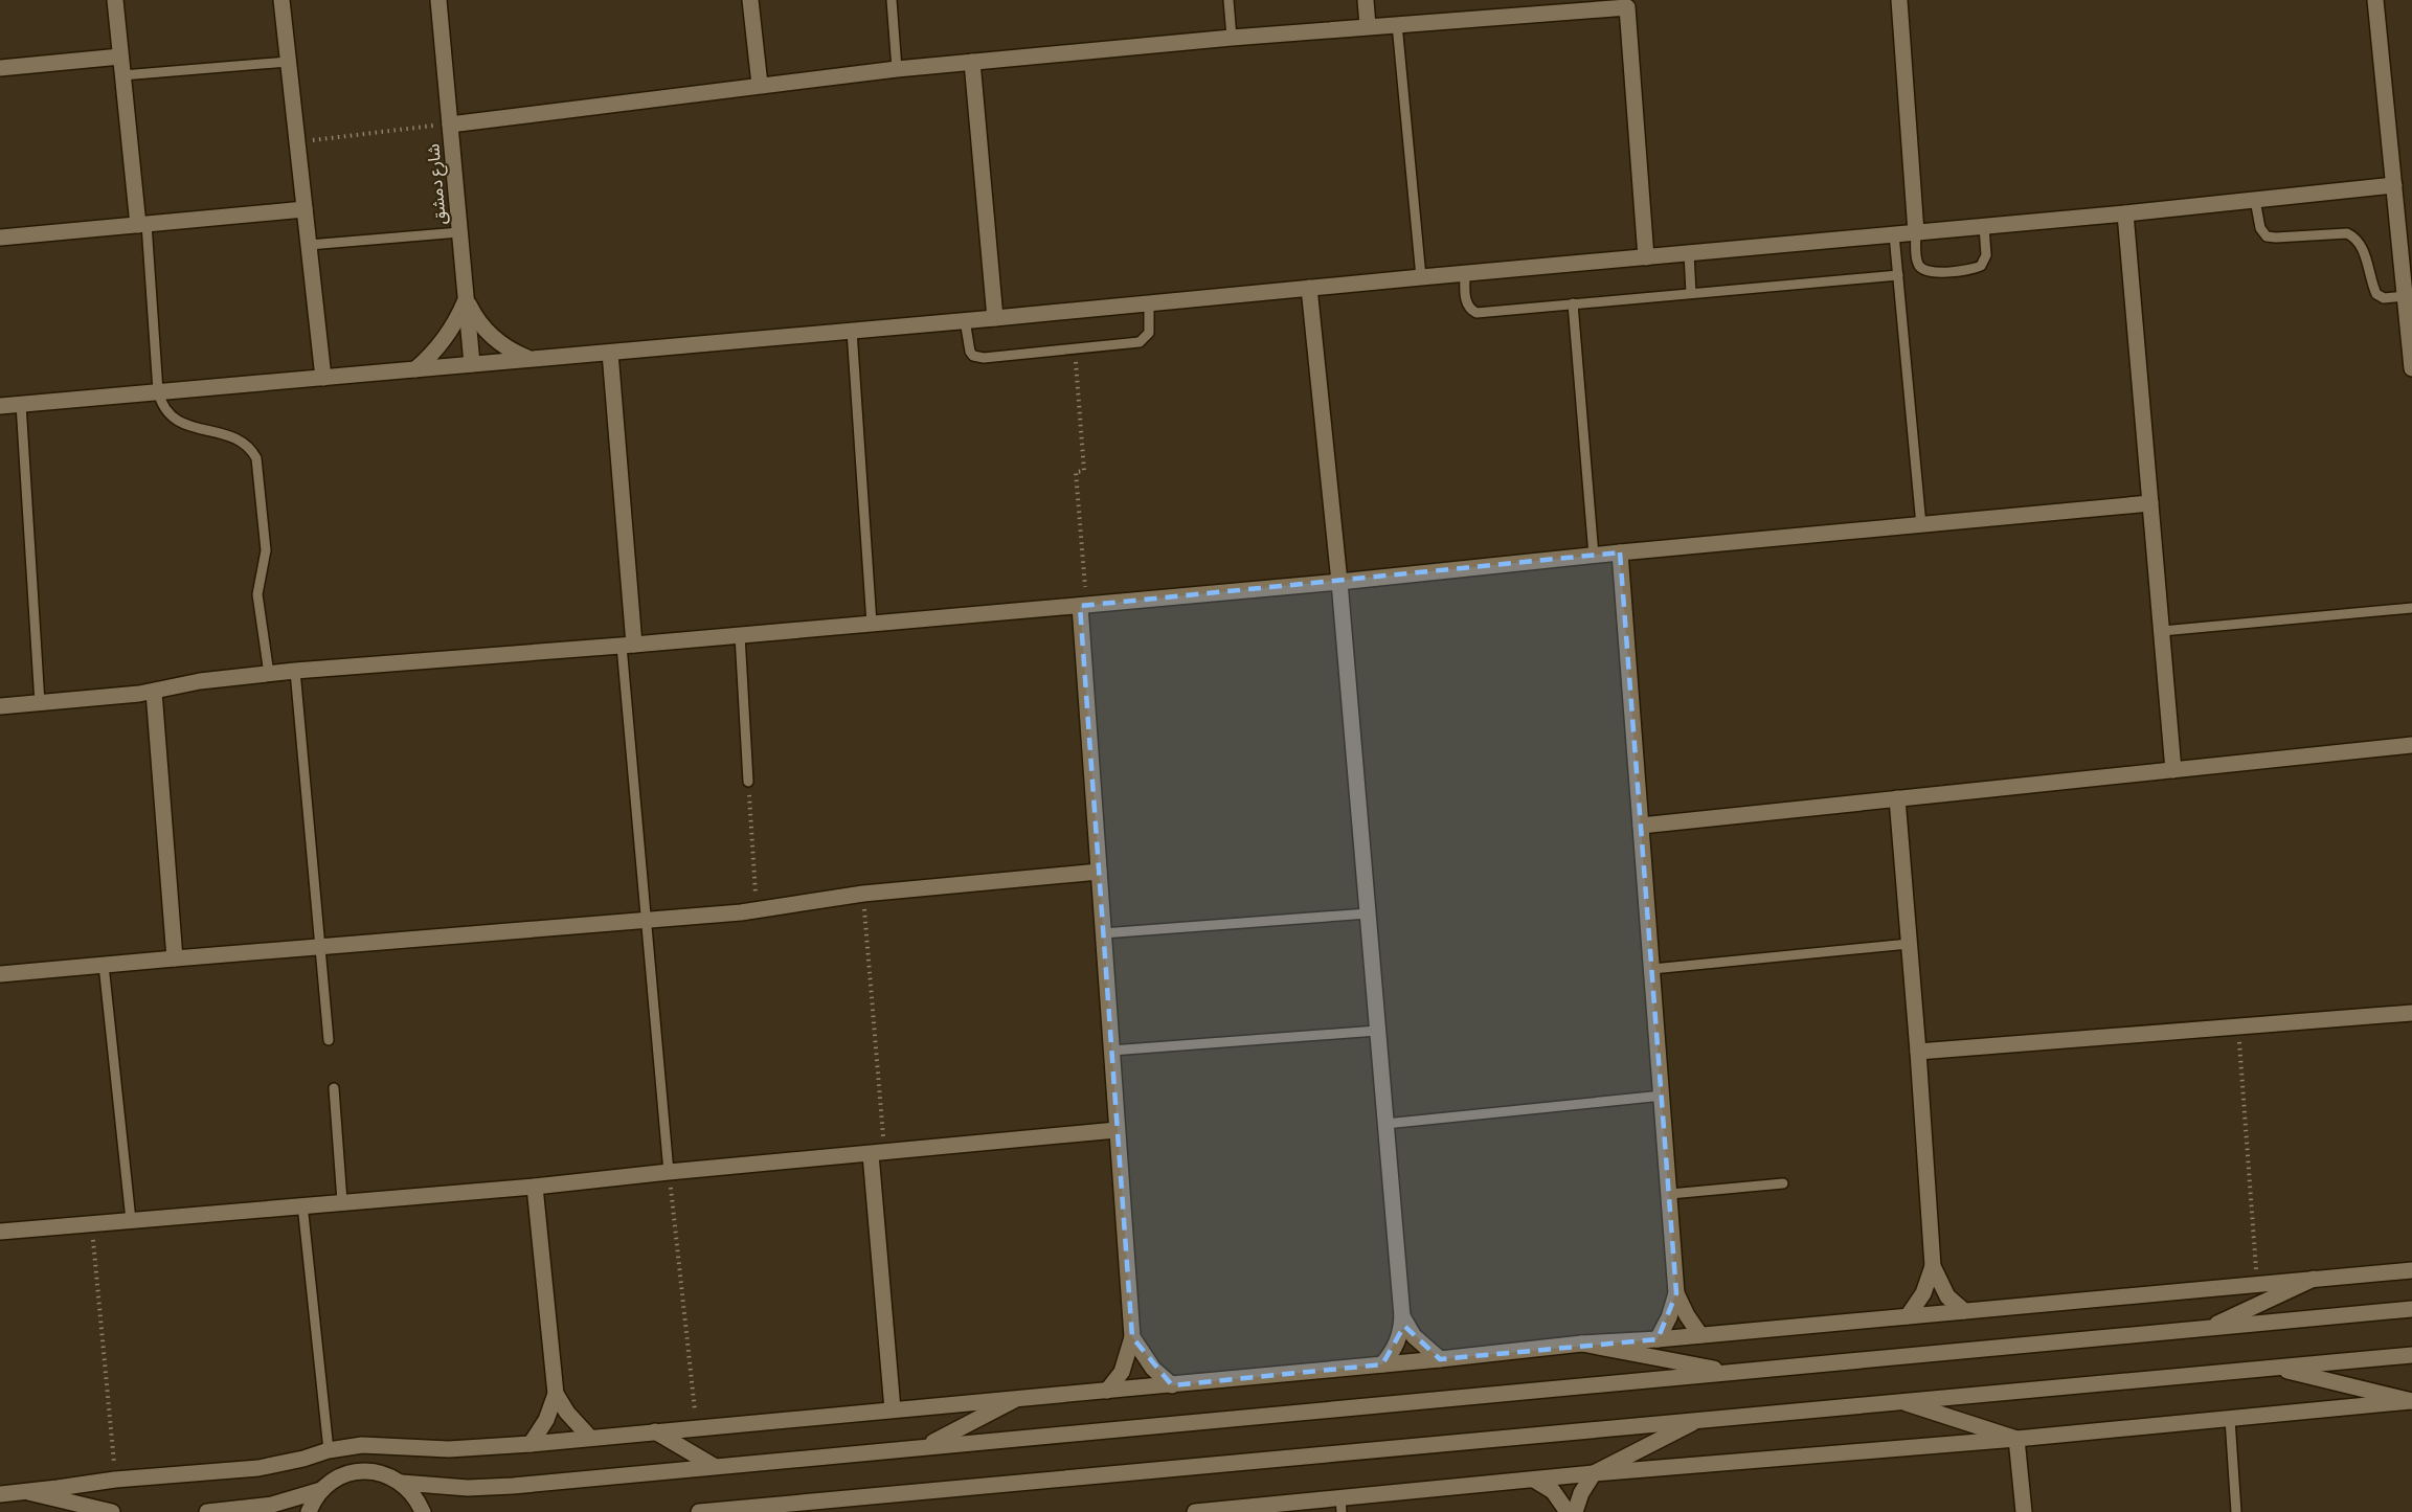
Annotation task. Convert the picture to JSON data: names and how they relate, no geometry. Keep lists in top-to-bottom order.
{
  "streets": {
    "street": ["شارع دمشق"]
  }
}
